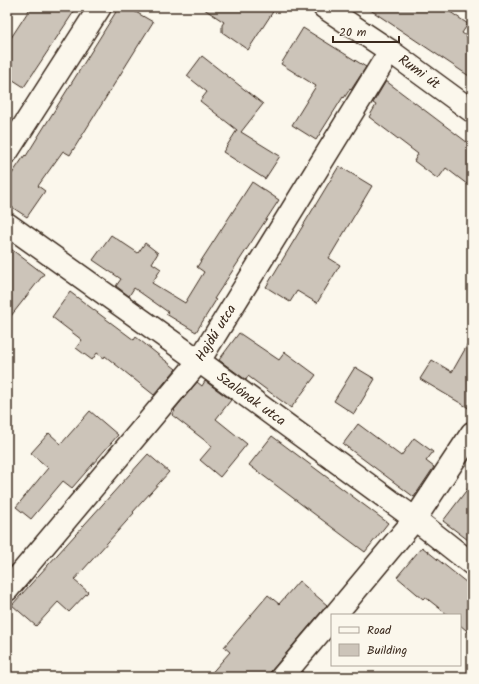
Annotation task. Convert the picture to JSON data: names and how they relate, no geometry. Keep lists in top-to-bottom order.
{
  "streets": {
    "street": ["Rumi út", "Hajdú utca", "Szalónak utca"]
  },
  "crossings": [
    ["Rumi út", "Hajdú utca"],
    ["Hajdú utca", "Szalónak utca"]
  ],
  "legend": ["Road", "Building"],
  "scale_bar": "20 m"
}
